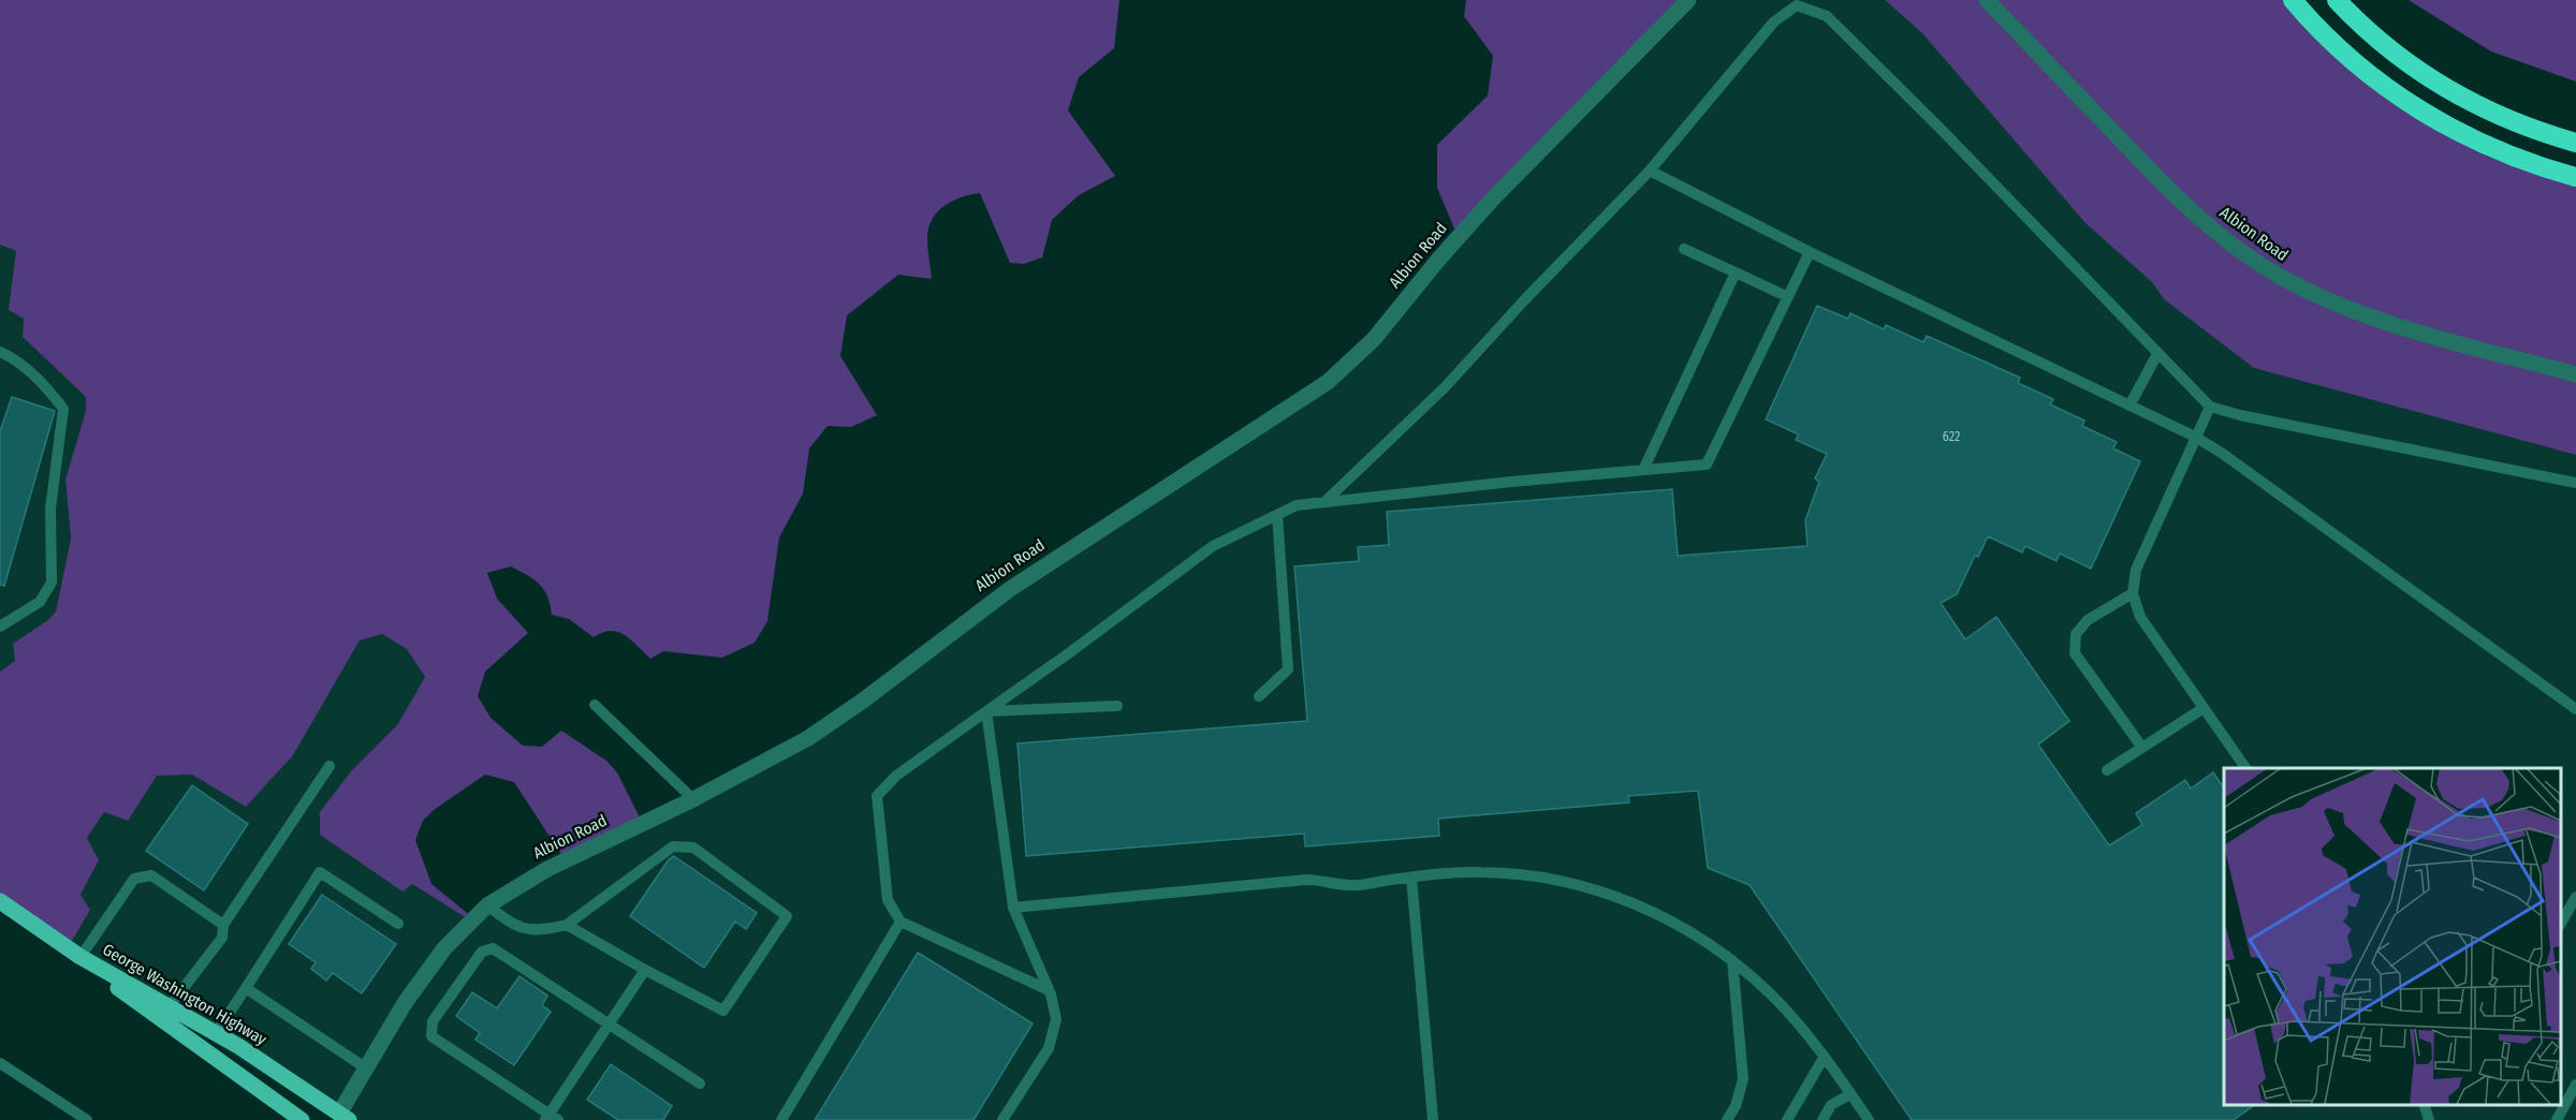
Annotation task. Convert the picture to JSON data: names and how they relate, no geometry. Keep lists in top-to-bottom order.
{
  "streets": {
    "main road": ["George Washington Highway"],
    "street": ["Albion Road"]
  },
  "crossings": [
    ["Albion Road", "George Washington Highway"]
  ],
  "house_numbers": ["622"]
}
